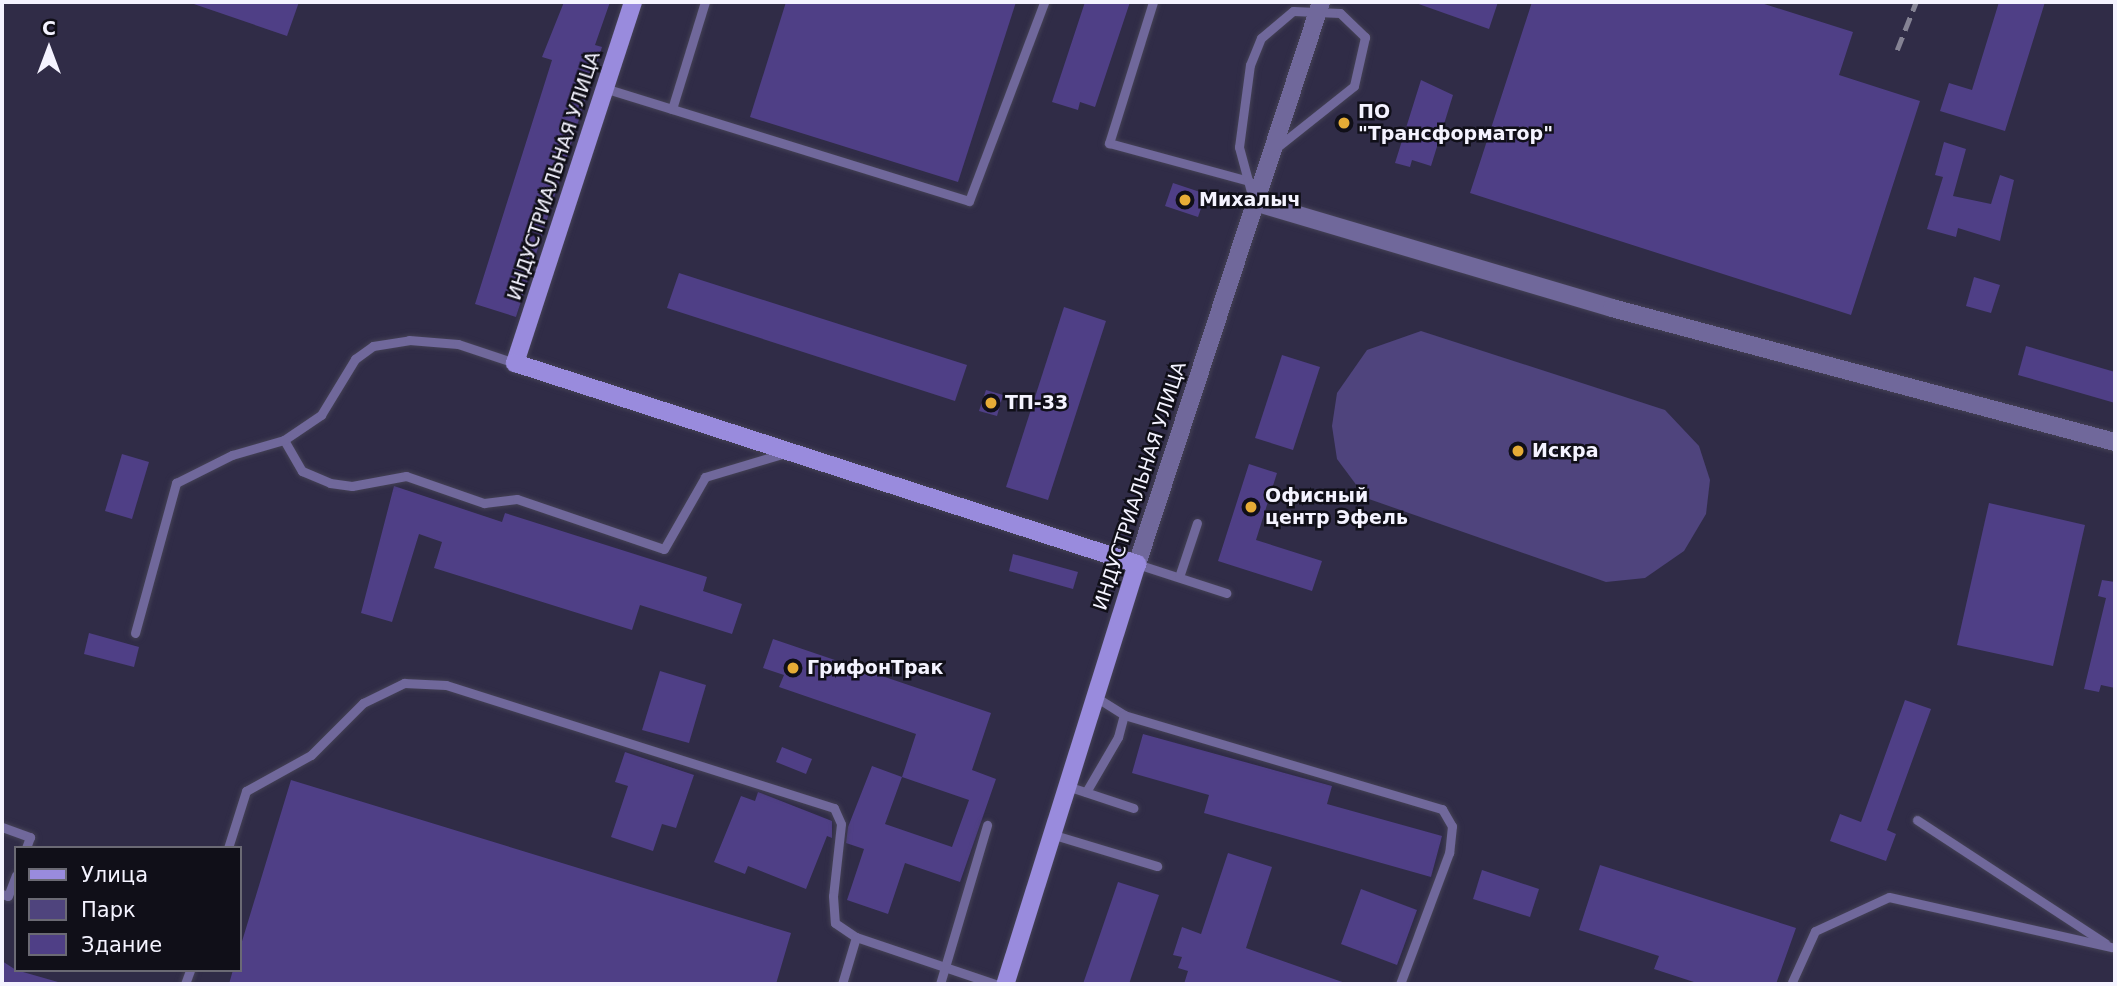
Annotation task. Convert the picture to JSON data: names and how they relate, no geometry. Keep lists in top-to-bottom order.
{
  "streets": {
    "street": ["ИНДУСТРИАЛЬНАЯ УЛИЦА"]
  },
  "places": [
    "ПО \"Трансформатор\"",
    "Михалыч",
    "ТП-33",
    "Искра",
    "Офисный центр Эфель",
    "ГрифонТрак"
  ],
  "legend": ["Улица", "Парк", "Здание"],
  "north": "top"
}
